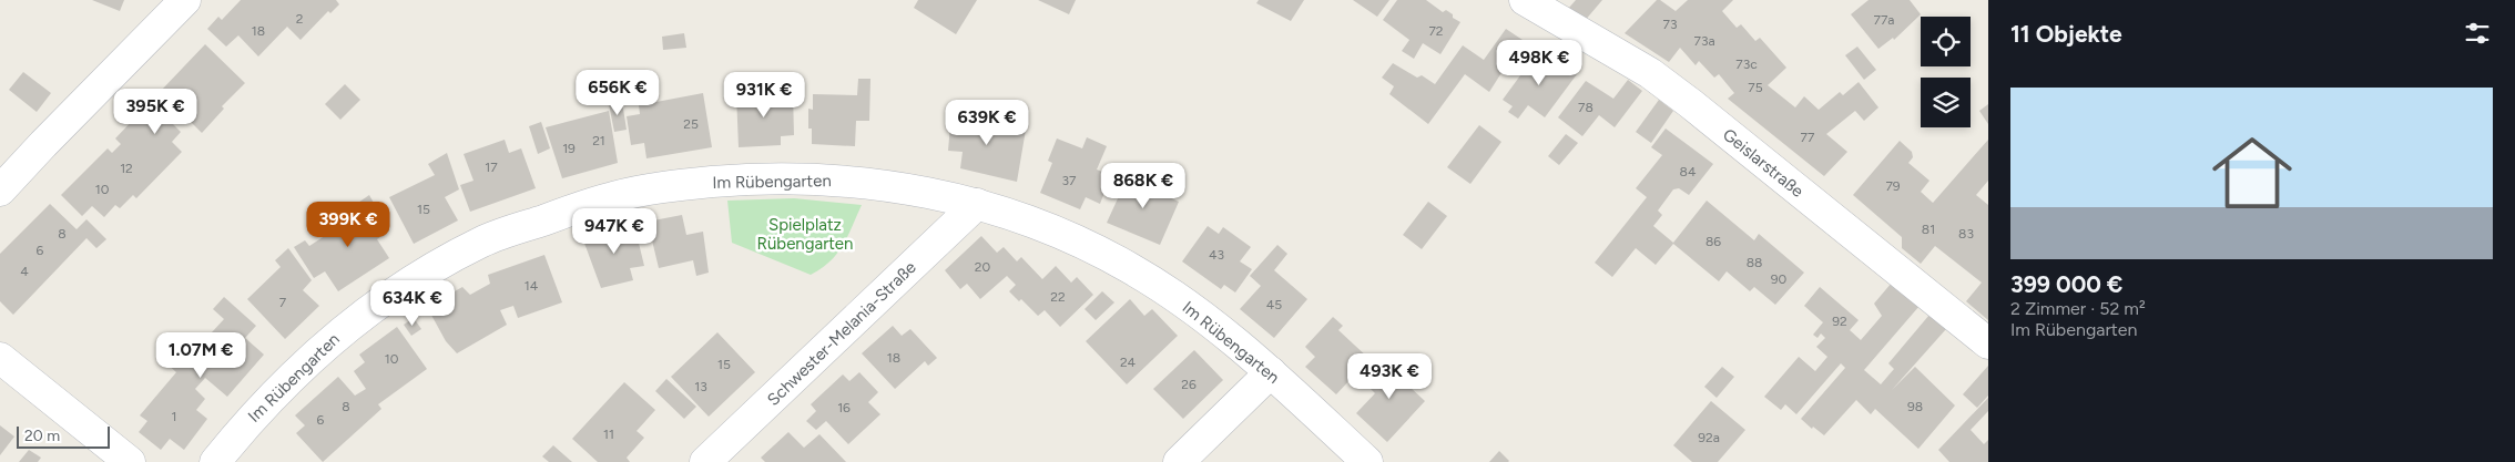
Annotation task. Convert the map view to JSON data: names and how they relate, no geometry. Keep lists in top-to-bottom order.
{
  "streets": {
    "street": ["Geislarstraße", "Im Rübengarten", "Schwester-Melania-Straße"]
  },
  "crossings": [
    ["Im Rübengarten", "Schwester-Melania-Straße"]
  ],
  "parks": ["Spielplatz Rübengarten"],
  "house_numbers": [
    "2",
    "77a",
    "73",
    "18",
    "72",
    "73a",
    "73c",
    "75",
    "78",
    "25",
    "77",
    "21",
    "19",
    "17",
    "12",
    "84",
    "37",
    "79",
    "10",
    "15",
    "81",
    "8",
    "83",
    "86",
    "6",
    "43",
    "88",
    "20",
    "4",
    "90",
    "14",
    "22",
    "7",
    "45",
    "92",
    "18",
    "10",
    "24",
    "15",
    "26",
    "13",
    "8",
    "98",
    "16",
    "1",
    "6",
    "11",
    "92a"
  ],
  "scale_bar": "20 m",
  "page": {
    "heading": "11 Objekte",
    "price": [
      "498K €",
      "656K €",
      "931K €",
      "395K €",
      "639K €",
      "868K €",
      "399K €",
      "947K €",
      "634K €",
      "1.07M €",
      "493K €"
    ],
    "list": [
      {
        "name": "399 000 €",
        "note": "2 Zimmer · 52 m² · Im Rübengarten"
      }
    ],
    "scale": "20 m"
  }
}
